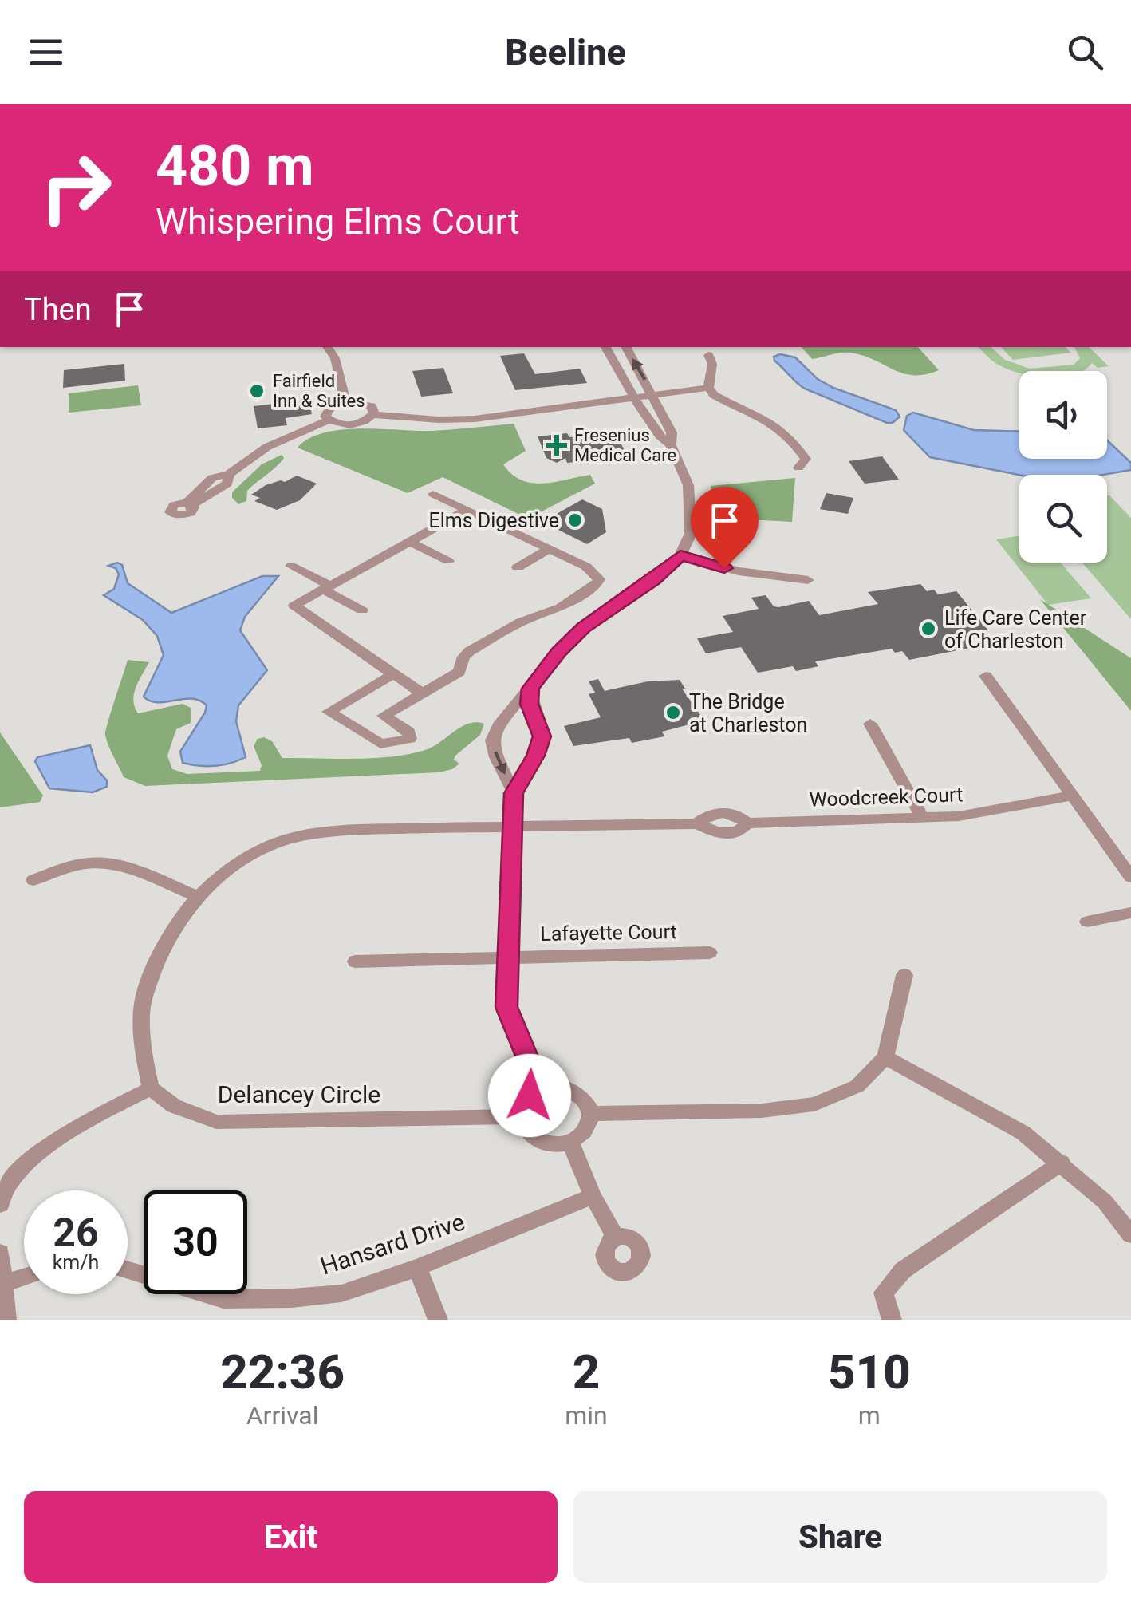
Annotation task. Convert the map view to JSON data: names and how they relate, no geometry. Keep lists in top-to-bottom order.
{
  "streets": {
    "street": [
      "Woodcreek Court",
      "Lafayette Court",
      "Delancey Circle",
      "Hansard Drive"
    ]
  },
  "places": {
    "other": [
      "Fairfield Inn & Suites",
      "Elms Digestive",
      "Life Care Center of Charleston",
      "The Bridge at Charleston"
    ],
    "health": ["Fresenius Medical Care"]
  },
  "page": {
    "header": "Beeline",
    "turn": ["480 m", "Whispering Elms Court"],
    "then": "Then",
    "speed": "26 km/h",
    "limit": "30",
    "eta": [
      "22:36",
      "Arrival",
      "2",
      "min",
      "510",
      "m"
    ],
    "buttons": ["Exit", "Share"]
  }
}
